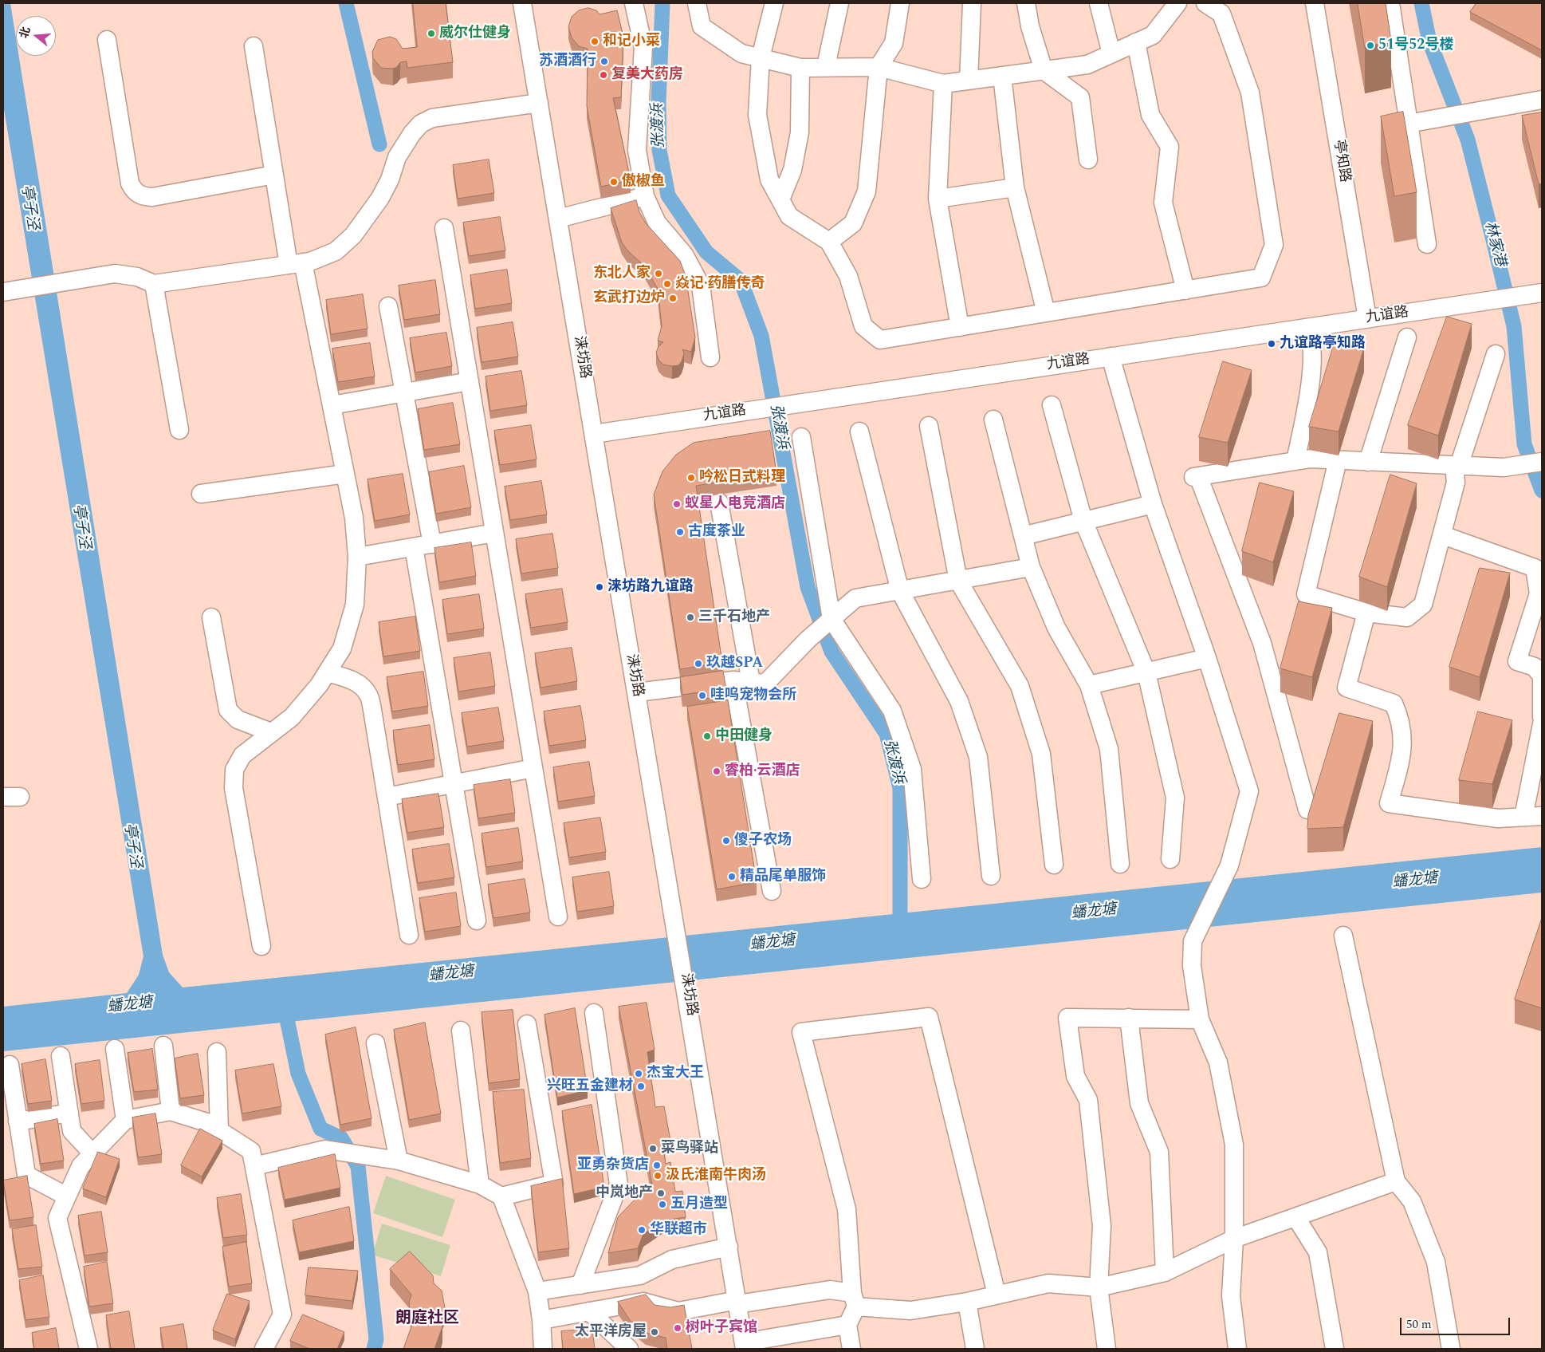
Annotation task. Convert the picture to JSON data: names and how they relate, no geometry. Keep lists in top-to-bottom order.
{
  "streets": {
    "street": ["亭知路", "九谊路", "涞坊路"]
  },
  "crossings": [
    ["亭知路", "九谊路"],
    ["九谊路", "涞坊路"]
  ],
  "districts": ["朗庭社区"],
  "water": [
    "张渡浜",
    "亭子泾",
    "林家港",
    "蟠龙塘"
  ],
  "places": [
    "威尔仕健身",
    "和记小菜",
    "51号52号楼",
    "苏酒酒行",
    "复美大药房",
    "傲椒鱼",
    "东北人家",
    "焱记·药膳传奇",
    "玄武打边炉",
    "九谊路亭知路",
    "吟松日式料理",
    "蚁星人电竞酒店",
    "古度茶业",
    "涞坊路九谊路",
    "三千石地产",
    "玖越SPA",
    "哇呜宠物会所",
    "中田健身",
    "睿柏·云酒店",
    "傻子农场",
    "精品尾单服饰",
    "杰宝大王",
    "兴旺五金建材",
    "菜鸟驿站",
    "亚勇杂货店",
    "汲氏淮南牛肉汤",
    "中岚地产",
    "五月造型",
    "华联超市",
    "树叶子宾馆",
    "太平洋房屋"
  ],
  "scale_bar": "50 m",
  "north": "left"
}
